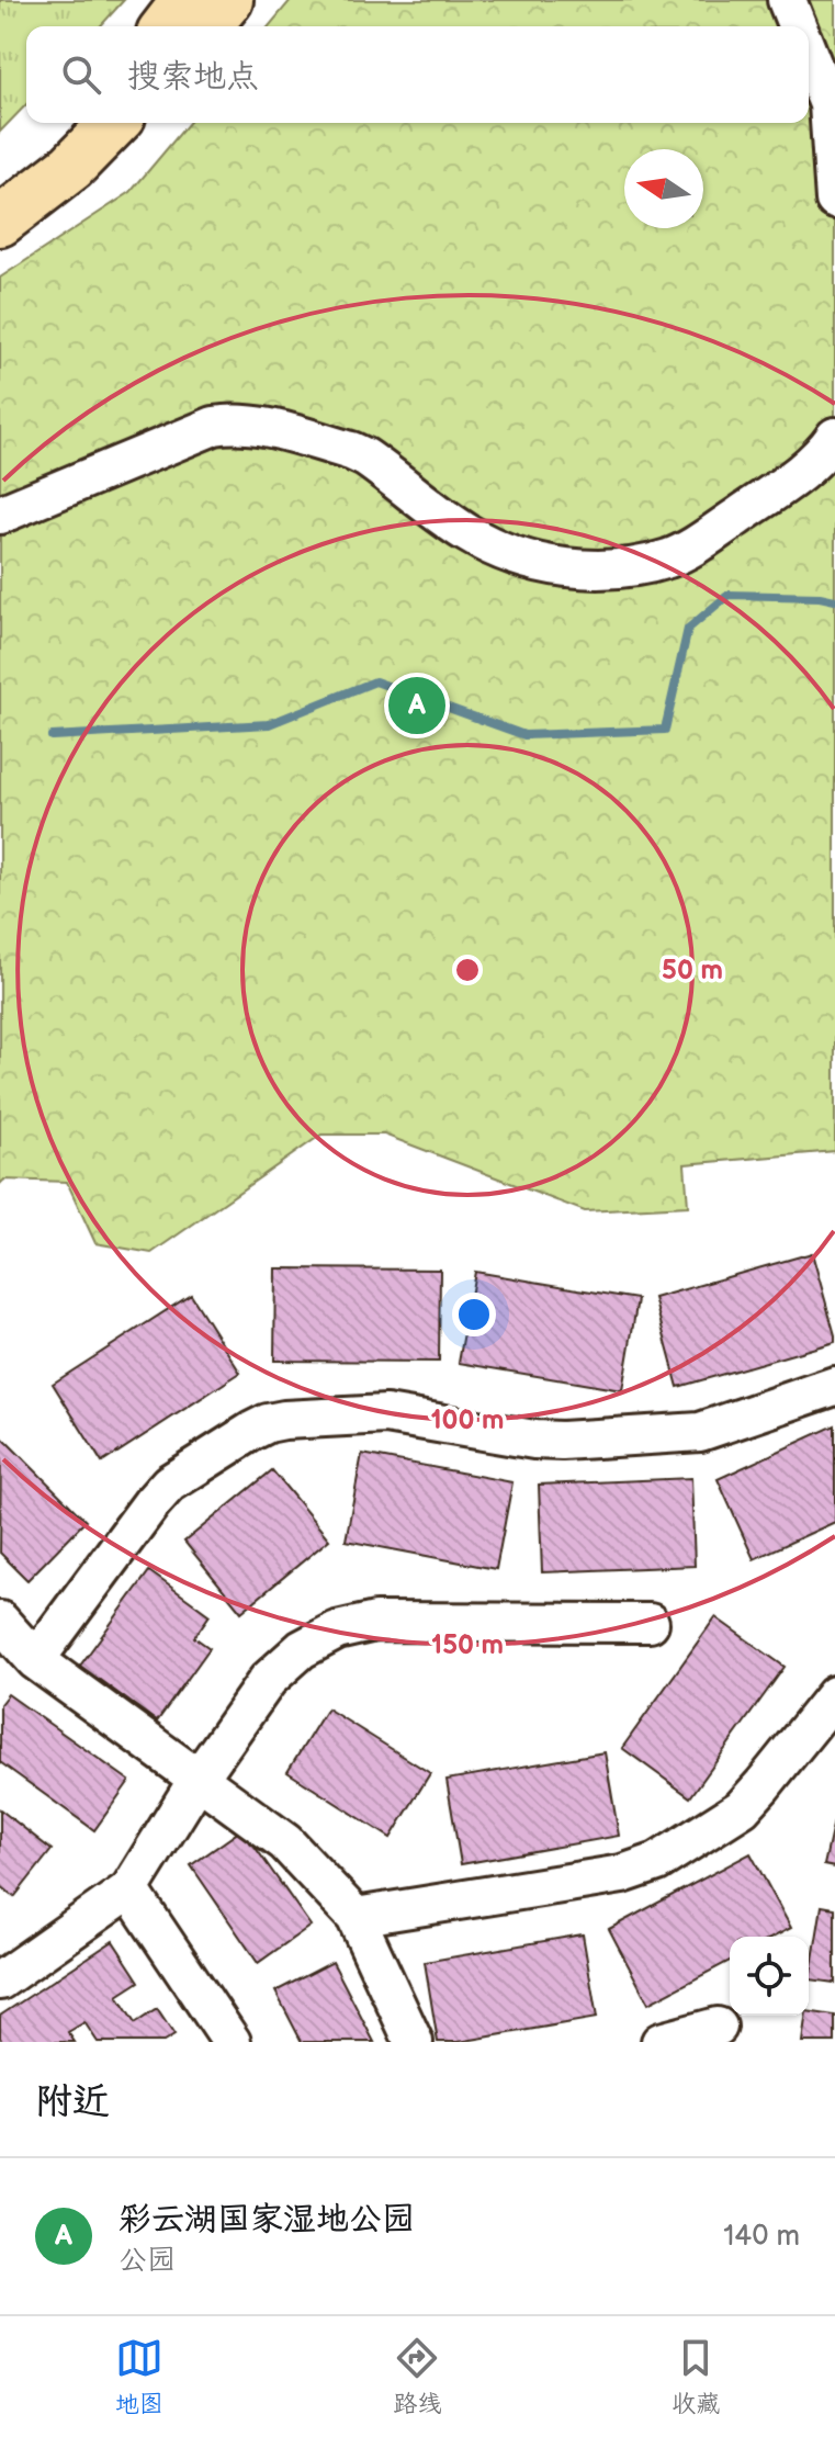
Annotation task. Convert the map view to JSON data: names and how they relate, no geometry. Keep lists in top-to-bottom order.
{
  "north": "left",
  "page": {
    "search": "搜索地点",
    "pins": "A",
    "heading": "附近",
    "list": [
      {
        "mark": "A",
        "name": "彩云湖国家湿地公园",
        "note": "公园",
        "value": "140 m"
      }
    ],
    "nav": ["地图", "路线", "收藏"]
  },
  "rings": ["50 m", "100 m", "150 m"]
}
